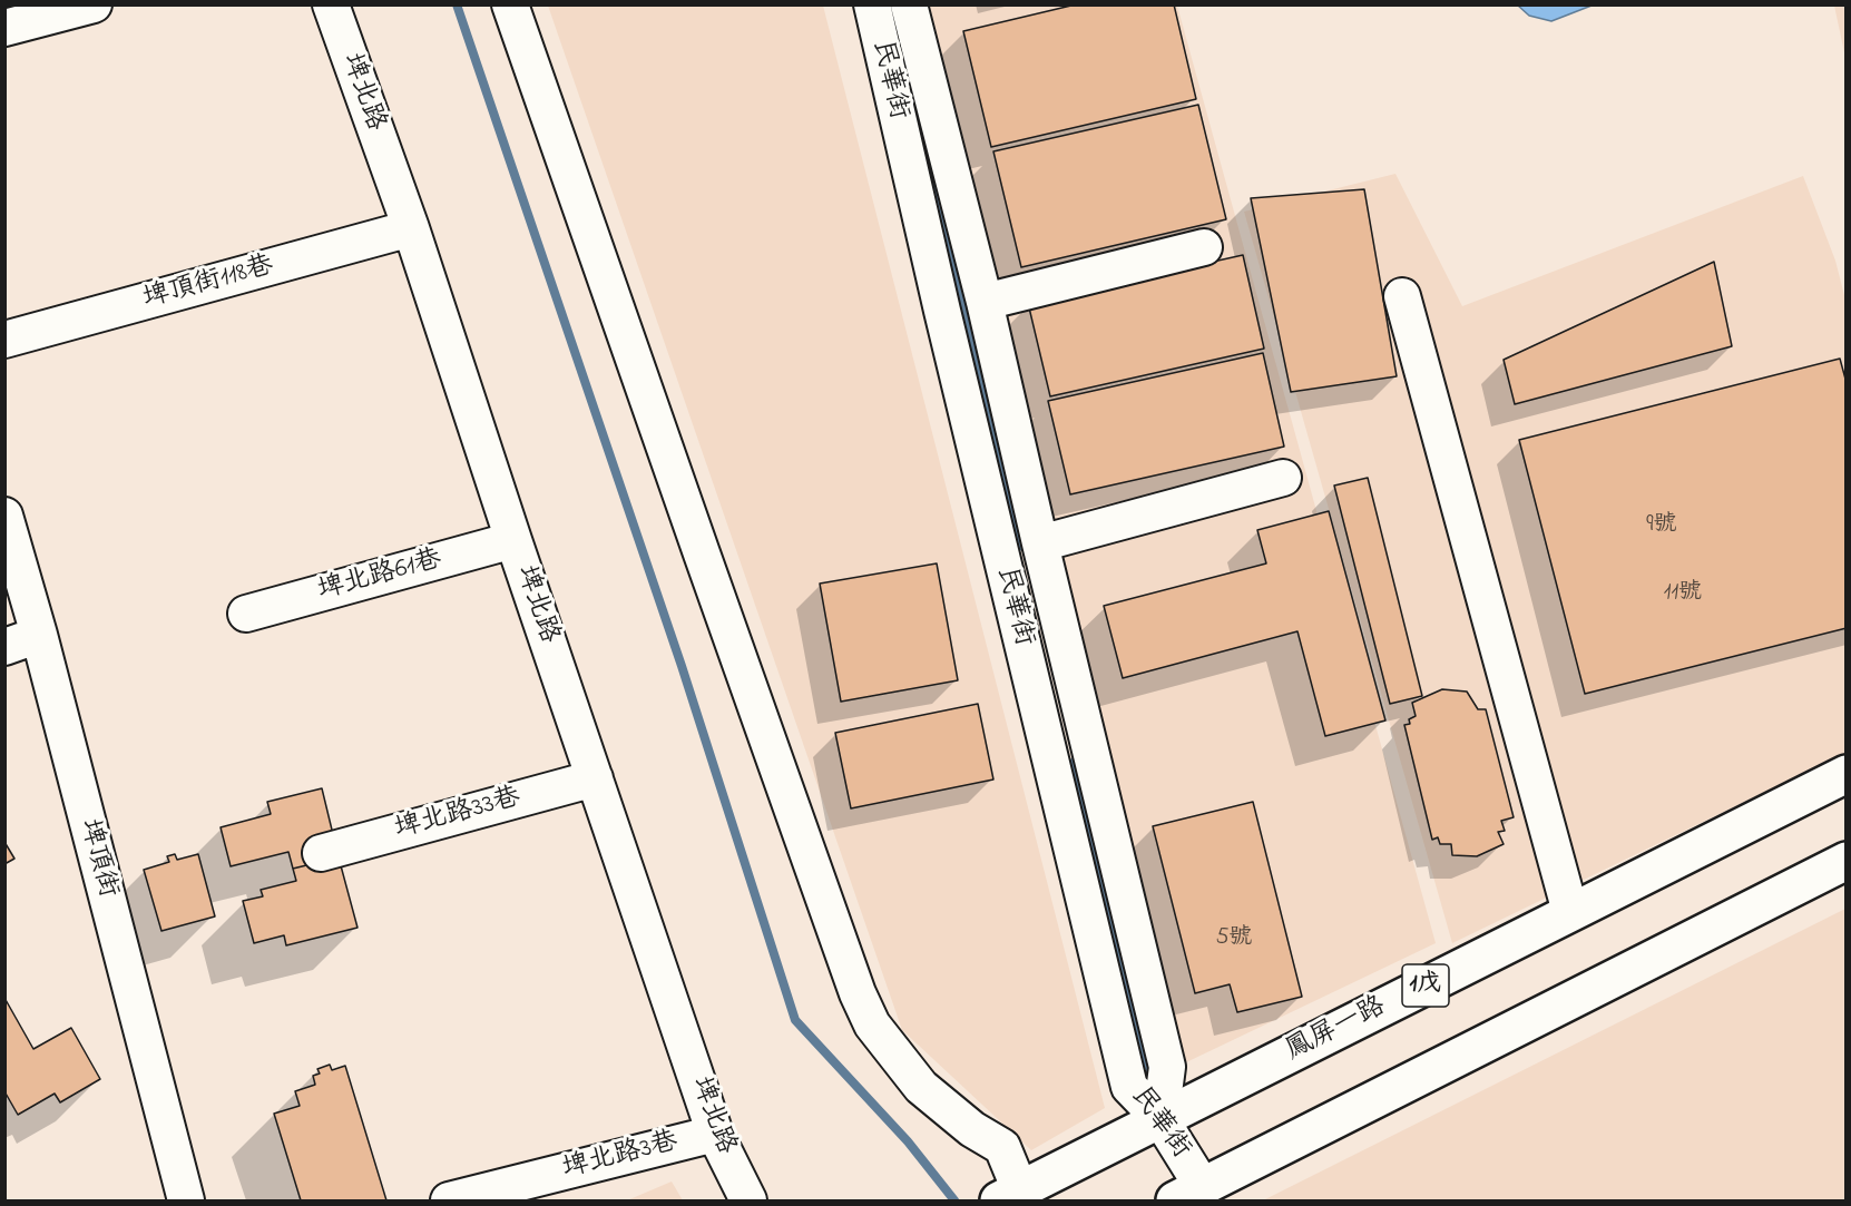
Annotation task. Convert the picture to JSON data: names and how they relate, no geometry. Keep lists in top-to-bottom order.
{
  "streets": {
    "main road": ["1戊", "鳳屏一路"],
    "street": [
      "民華街",
      "埤北路",
      "埤頂街118巷",
      "埤北路61巷",
      "埤北路33巷",
      "埤頂街",
      "埤北路3巷"
    ]
  },
  "crossings": [
    ["民華街", "鳳屏一路"],
    ["埤北路", "埤頂街118巷"],
    ["埤北路", "埤北路61巷"],
    ["埤北路", "埤北路33巷"],
    ["埤北路", "埤北路3巷"]
  ],
  "house_numbers": ["9號", "11號", "5號"]
}
